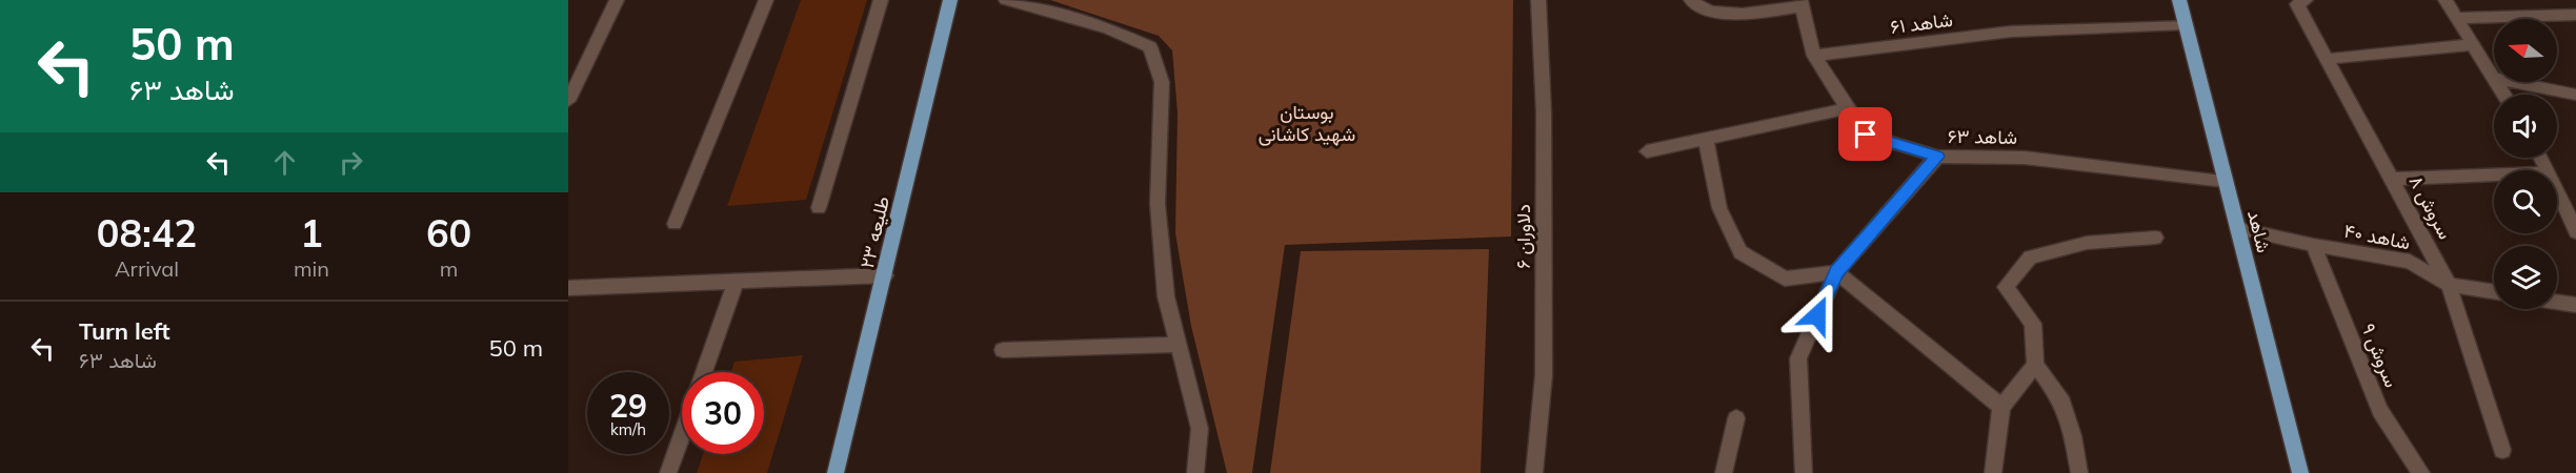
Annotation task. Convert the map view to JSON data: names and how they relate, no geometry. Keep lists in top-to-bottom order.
{
  "streets": {
    "main road": ["شاهد", "طلیعه ۲۳"],
    "street": [
      "شاهد ۶۱",
      "شاهد ۶۳",
      "سروش ۸",
      "دلاوران ۶",
      "شاهد ۴۰",
      "سروش ۹"
    ]
  },
  "crossings": [
    ["شاهد ۶۱", "شاهد ۶۳"],
    ["شاهد ۶۱", "شاهد"],
    ["شاهد ۶۳", "شاهد"],
    ["سروش ۸", "شاهد ۴۰"],
    ["شاهد", "شاهد ۴۰"],
    ["شاهد ۴۰", "سروش ۹"]
  ],
  "parks": ["بوستان شهید کاشانی"],
  "north": "left",
  "page": {
    "turn": ["50 m", "شاهد ۶۳"],
    "eta": [
      "08:42",
      "Arrival",
      "1",
      "min",
      "60",
      "m"
    ],
    "list": [
      {
        "name": "Turn left",
        "note": "شاهد ۶۳",
        "value": "50 m"
      }
    ],
    "speed": "29 km/h",
    "limit": "30"
  }
}
